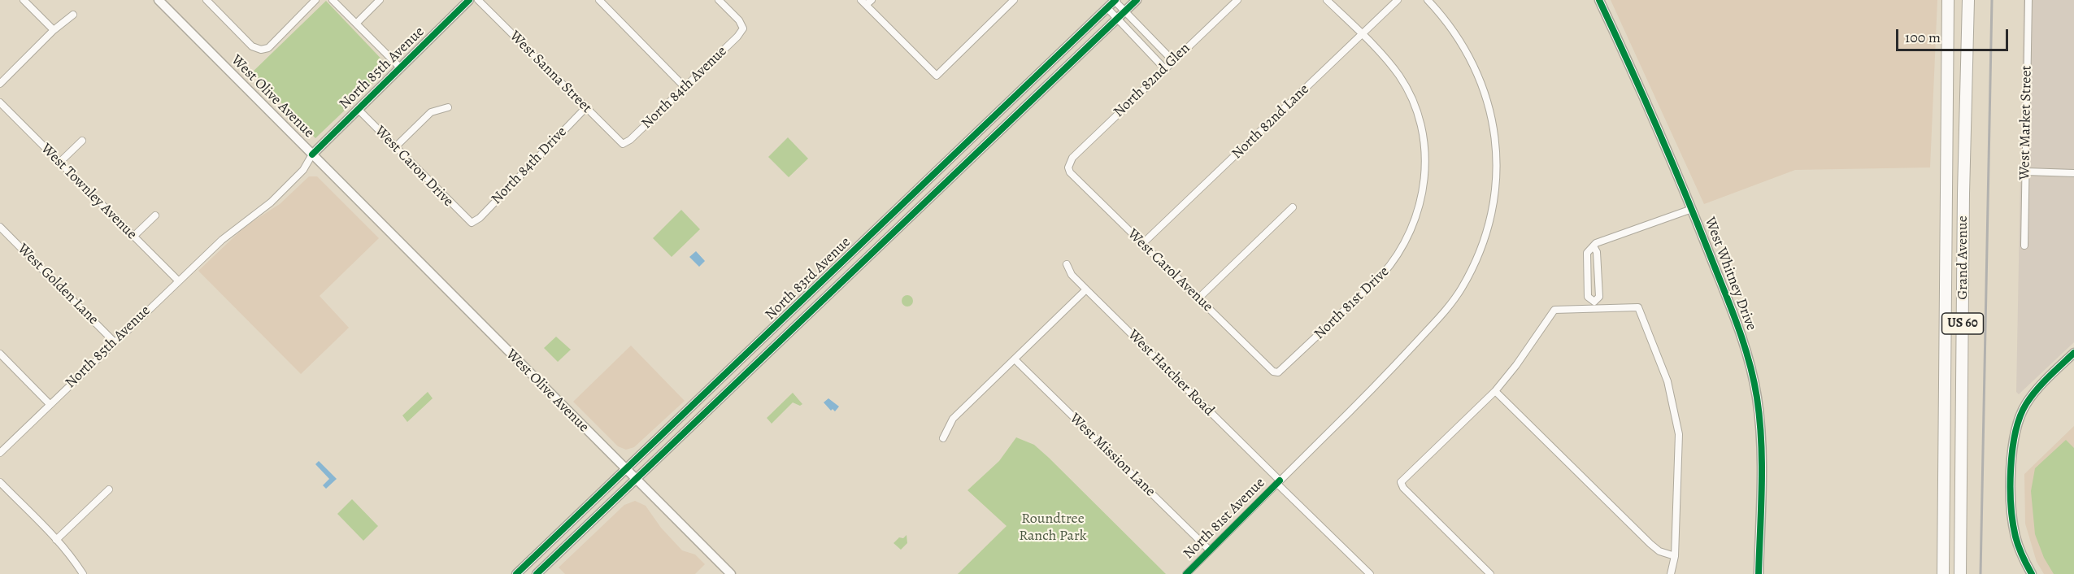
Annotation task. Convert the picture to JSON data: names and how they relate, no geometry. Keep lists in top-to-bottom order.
{
  "streets": {
    "highway": ["Grand Avenue", "US 60"],
    "main road": [
      "North 85th Avenue",
      "West Olive Avenue",
      "West Whitney Drive",
      "North 83rd Avenue"
    ],
    "street": [
      "West Sanna Street",
      "North 82nd Glen",
      "North 84th Avenue",
      "North 82nd Lane",
      "West Market Street",
      "North 84th Drive",
      "West Caron Drive",
      "West Townley Avenue",
      "West Carol Avenue",
      "West Golden Lane",
      "North 81st Drive",
      "West Hatcher Road",
      "West Mission Lane",
      "North 81st Avenue"
    ]
  },
  "crossings": [
    ["North 85th Avenue", "West Olive Avenue"],
    ["North 85th Avenue", "West Caron Drive"],
    ["North 85th Avenue", "West Townley Avenue"],
    ["North 85th Avenue", "West Golden Lane"],
    ["West Sanna Street", "North 84th Avenue"],
    ["West Sanna Street", "North 84th Drive"],
    ["North 82nd Glen", "West Carol Avenue"],
    ["West Olive Avenue", "North 83rd Avenue"],
    ["North 82nd Lane", "West Carol Avenue"],
    ["North 82nd Lane", "North 81st Drive"],
    ["North 84th Drive", "West Caron Drive"],
    ["West Carol Avenue", "North 81st Drive"],
    ["West Hatcher Road", "North 81st Avenue"],
    ["West Mission Lane", "North 81st Avenue"]
  ],
  "parks": ["Roundtree Ranch Park"],
  "scale_bar": "100 m"
}
